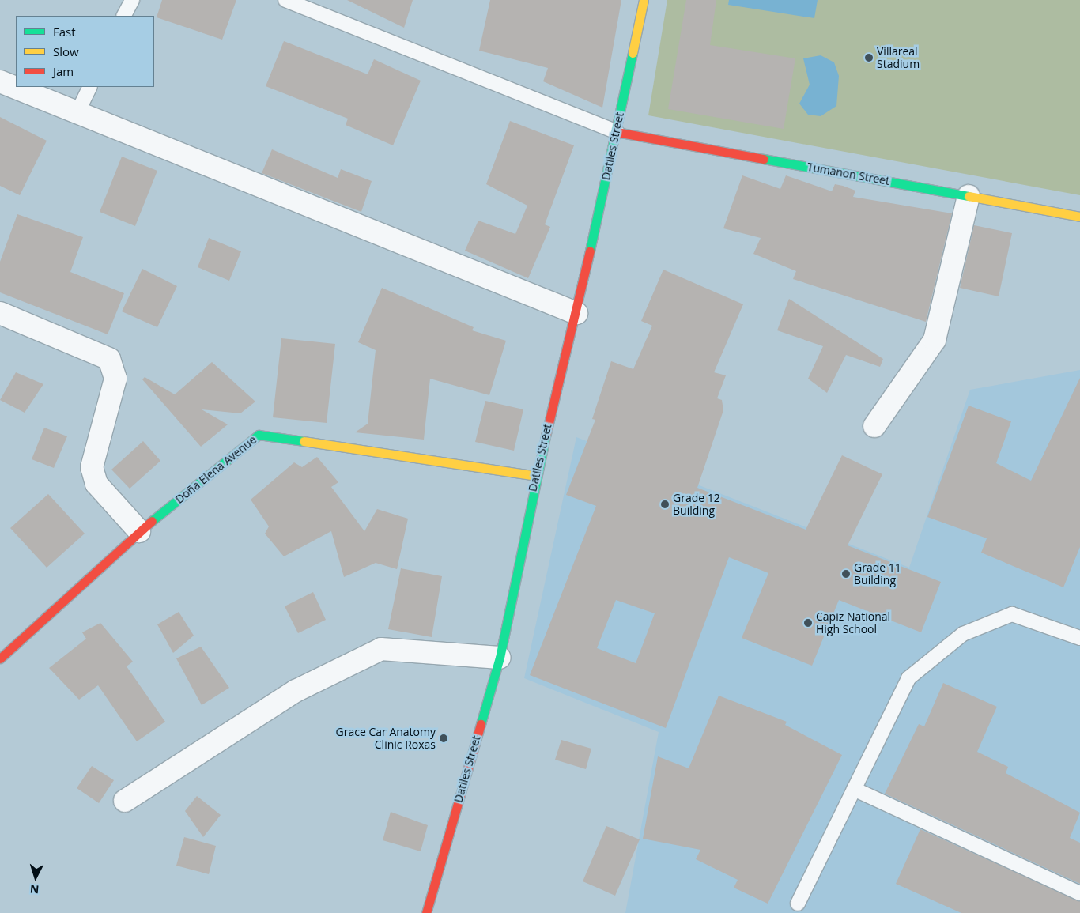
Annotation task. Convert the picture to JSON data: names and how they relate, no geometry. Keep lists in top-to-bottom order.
{
  "streets": {
    "street": ["Datiles Street", "Tumanon Street", "Doña Elena Avenue"]
  },
  "crossings": [
    ["Datiles Street", "Tumanon Street"],
    ["Datiles Street", "Doña Elena Avenue"]
  ],
  "places": [
    "Villareal Stadium",
    "Grade 12 Building",
    "Grade 11 Building",
    "Capiz National High School",
    "Grace Car Anatomy Clinic Roxas"
  ],
  "legend": ["Fast", "Slow", "Jam"],
  "north": "bottom"
}
